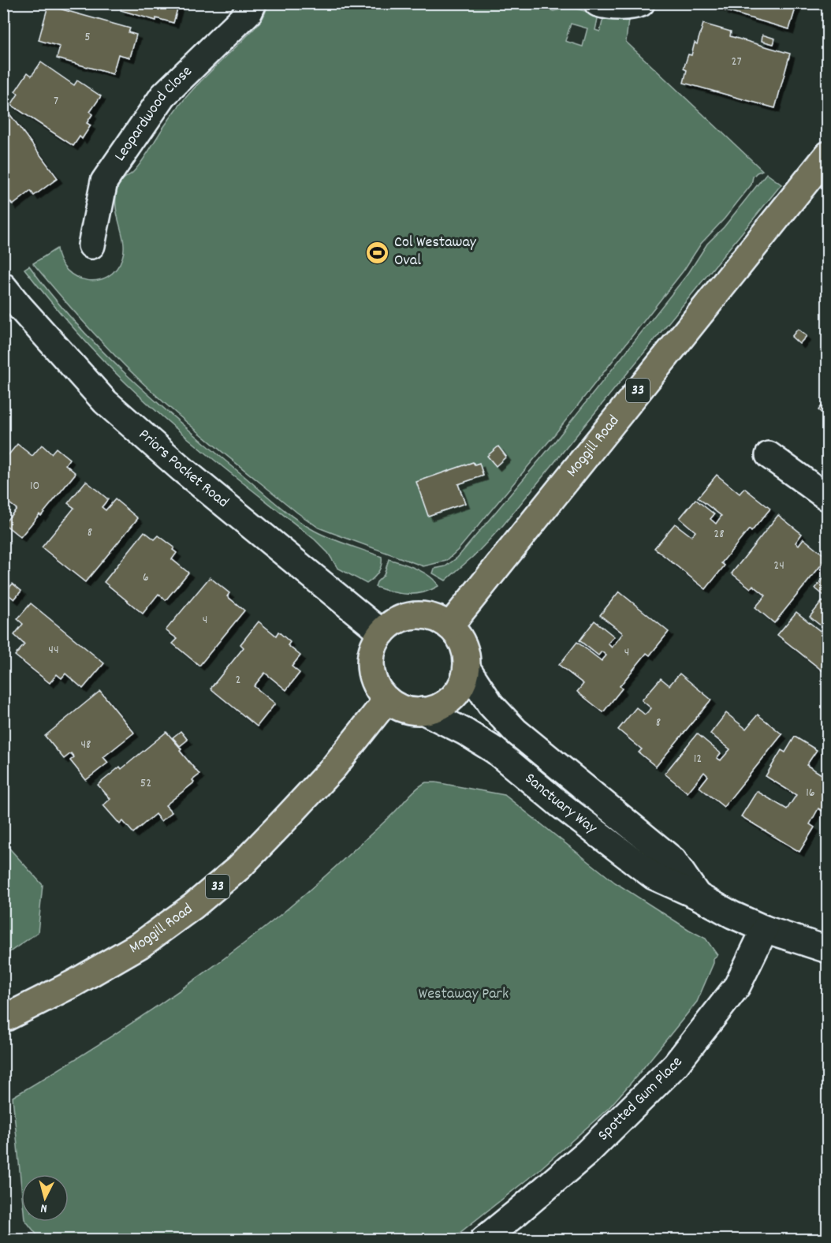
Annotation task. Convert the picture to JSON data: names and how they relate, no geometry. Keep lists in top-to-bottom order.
{
  "streets": {
    "main road": ["33", "Moggill Road"],
    "street": [
      "Leopardwood Close",
      "Priors Pocket Road",
      "Sanctuary Way",
      "Spotted Gum Place"
    ]
  },
  "crossings": [
    ["Moggill Road", "Priors Pocket Road"],
    ["Moggill Road", "Sanctuary Way"],
    ["Priors Pocket Road", "Sanctuary Way"],
    ["Sanctuary Way", "Spotted Gum Place"]
  ],
  "parks": ["Westaway Park"],
  "places": {
    "sports": ["Col Westaway Oval"]
  },
  "house_numbers": [
    "5",
    "27",
    "7",
    "10",
    "8",
    "28",
    "24",
    "6",
    "4",
    "44",
    "4",
    "2",
    "8",
    "48",
    "12",
    "52",
    "16"
  ],
  "north": "bottom"
}
